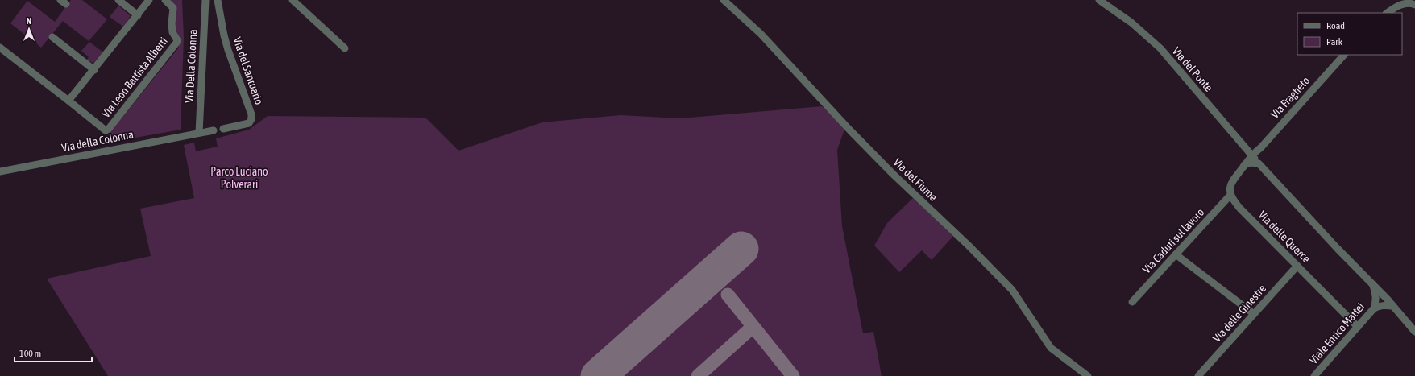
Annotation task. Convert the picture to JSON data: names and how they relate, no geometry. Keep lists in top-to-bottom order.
{
  "streets": {
    "street": [
      "Via Della Colonna",
      "Via del Ponte",
      "Via del Santuario",
      "Via Leon Battista Alberti",
      "Via Fragheto",
      "Via della Colonna",
      "Via del Fiume",
      "Via delle Querce",
      "Via Caduti sul lavoro",
      "Via delle Ginestre",
      "Viale Enrico Mattei"
    ]
  },
  "crossings": [
    ["Via Della Colonna", "Via della Colonna"],
    ["Via del Ponte", "Via Fragheto"],
    ["Via del Ponte", "Viale Enrico Mattei"],
    ["Via delle Querce", "Via Caduti sul lavoro"],
    ["Via delle Querce", "Via delle Ginestre"],
    ["Via delle Querce", "Viale Enrico Mattei"]
  ],
  "parks": ["Parco Luciano Polverari"],
  "legend": ["Road", "Park"],
  "scale_bar": "100 m",
  "north": "top"
}
